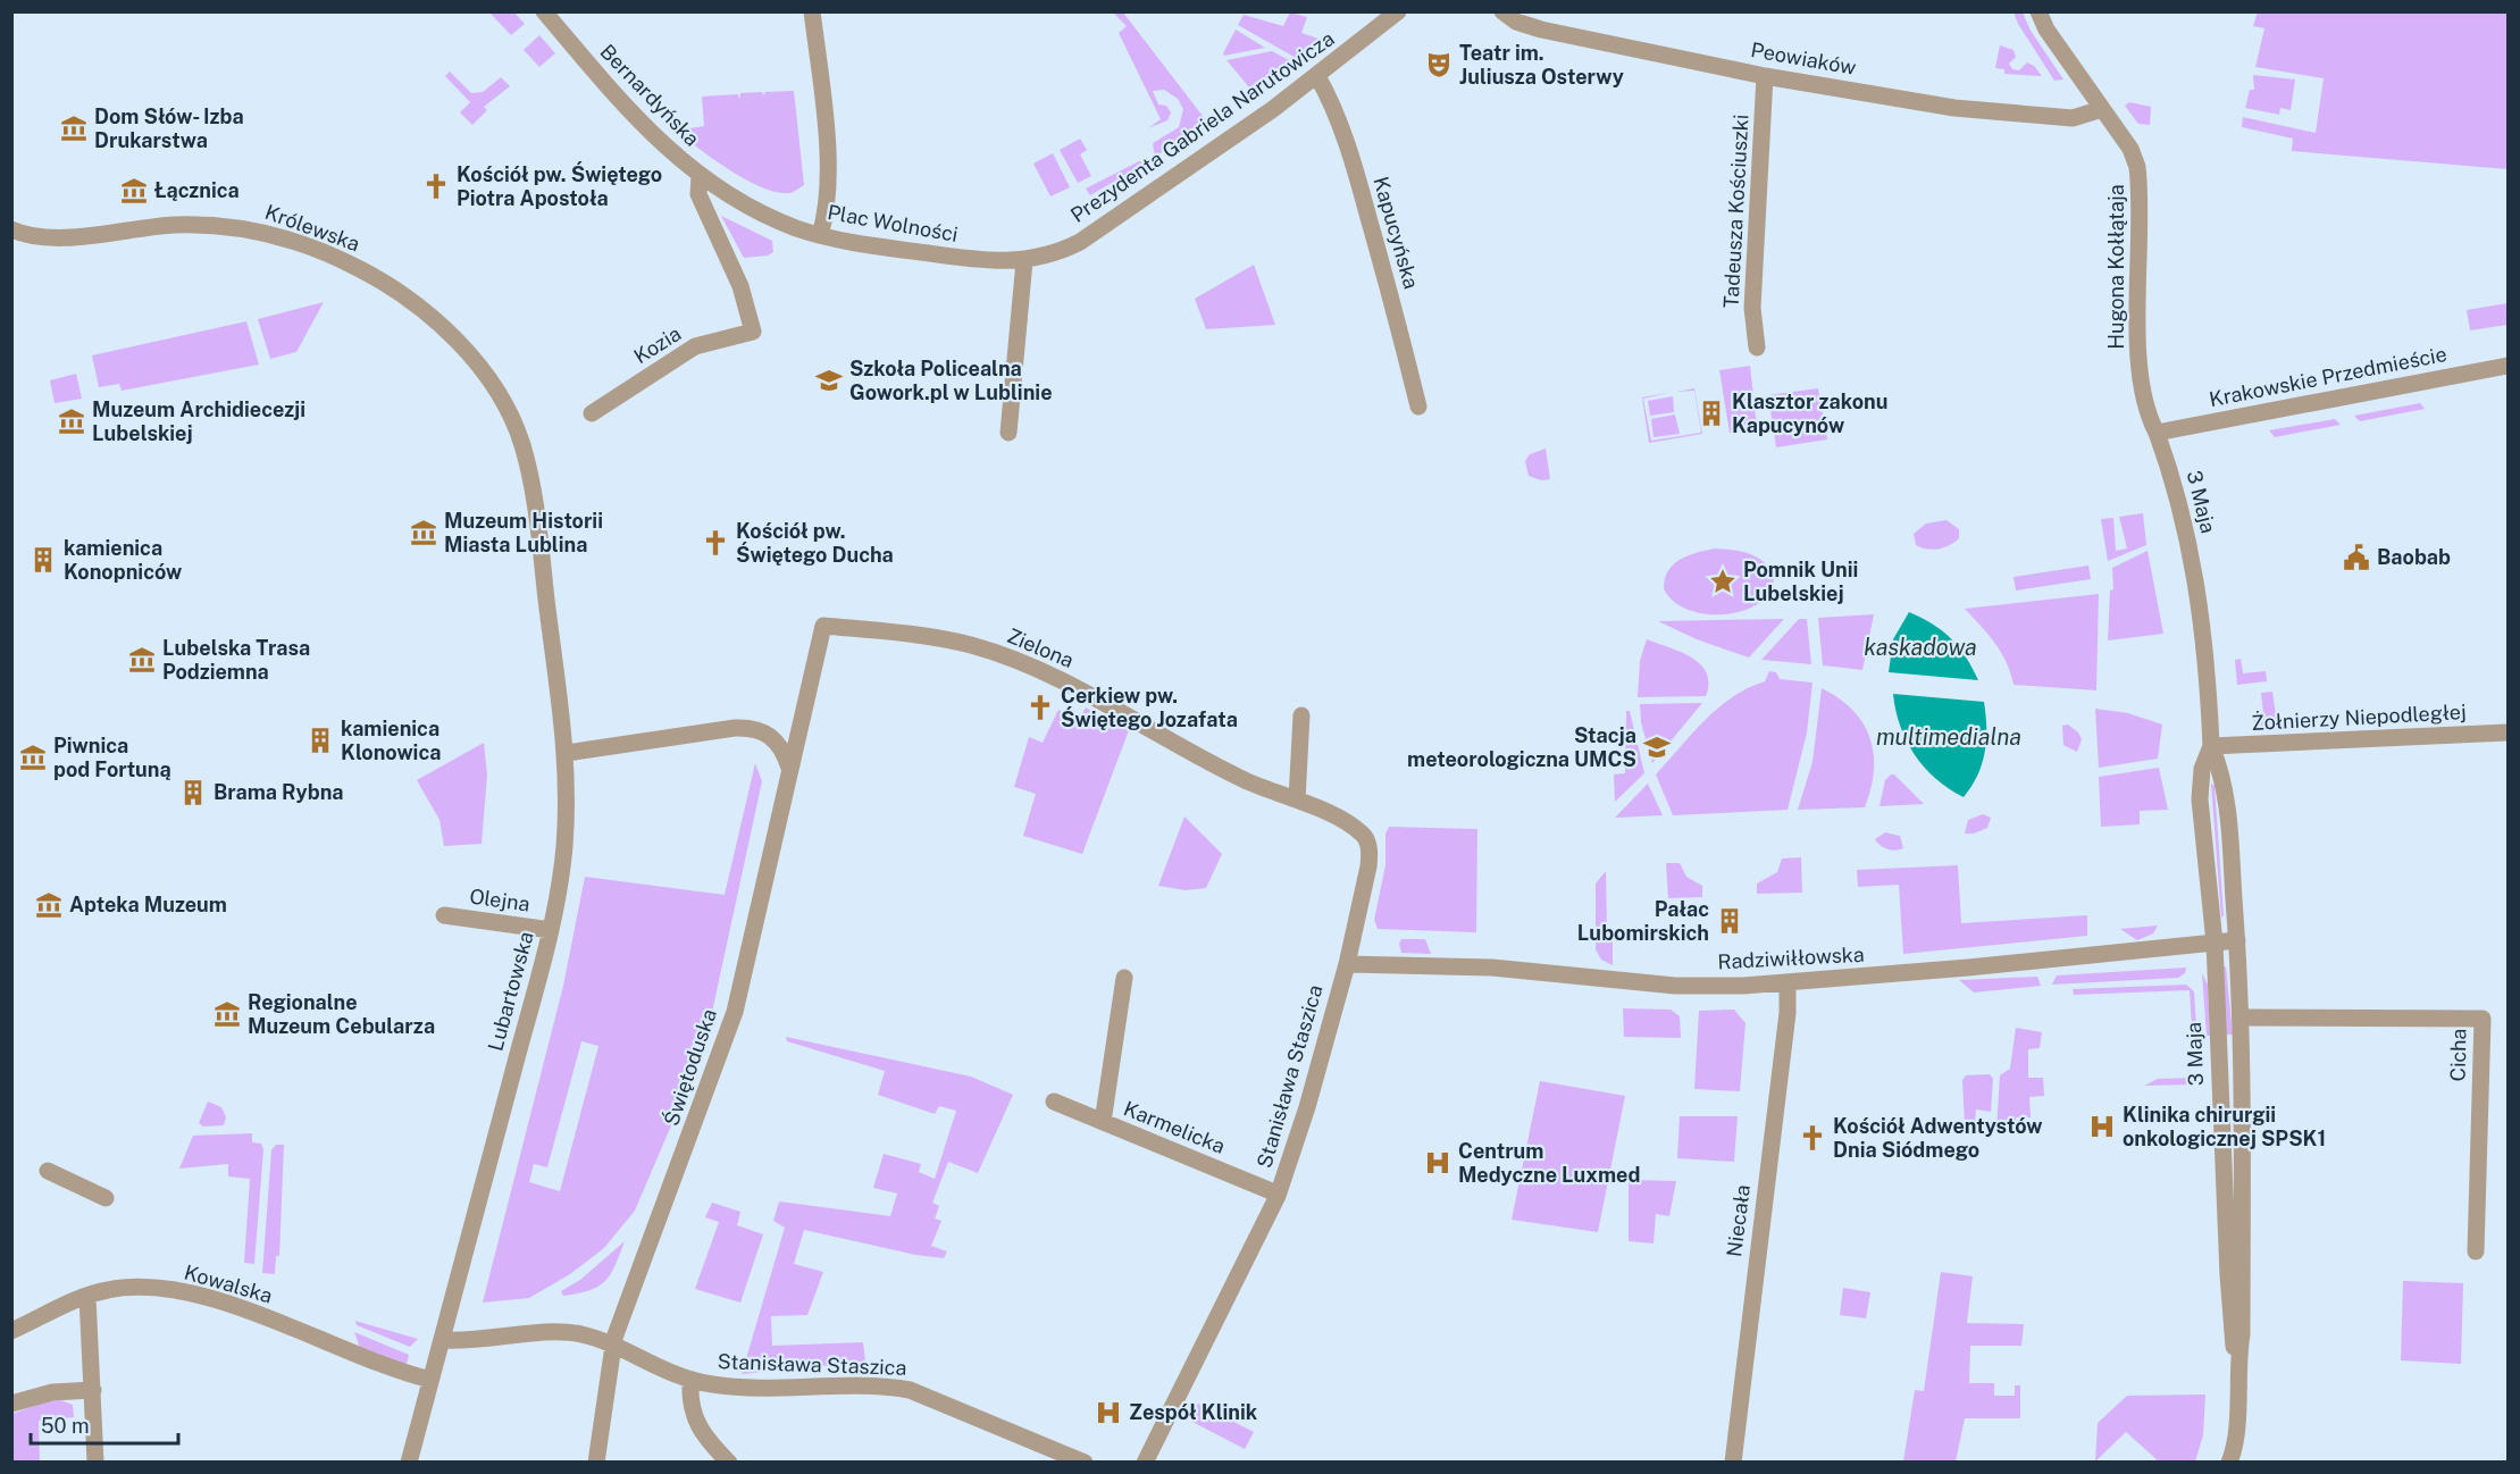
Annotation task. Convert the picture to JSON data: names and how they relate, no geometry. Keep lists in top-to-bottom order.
{
  "streets": {
    "street": [
      "Peowiaków",
      "Bernardyńska",
      "Prezydenta Gabriela Narutowicza",
      "Tadeusza Kościuszki",
      "Plac Wolności",
      "Królewska",
      "Kapucyńska",
      "Hugona Kołłątaja",
      "Kozia",
      "Krakowskie Przedmieście",
      "3 Maja",
      "Zielona",
      "Żołnierzy Niepodległej",
      "Olejna",
      "Radziwiłłowska",
      "Lubartowska",
      "Cicha",
      "Świętoduska",
      "Stanisława Staszica",
      "Karmelicka",
      "Niecała",
      "Kowalska"
    ]
  },
  "crossings": [
    ["Peowiaków", "Tadeusza Kościuszki"],
    ["Peowiaków", "Hugona Kołłątaja"],
    ["Bernardyńska", "Plac Wolności"],
    ["Bernardyńska", "Kozia"],
    ["Prezydenta Gabriela Narutowicza", "Plac Wolności"],
    ["Prezydenta Gabriela Narutowicza", "Kapucyńska"],
    ["Królewska", "Lubartowska"],
    ["Hugona Kołłątaja", "Krakowskie Przedmieście"],
    ["Hugona Kołłątaja", "3 Maja"],
    ["Krakowskie Przedmieście", "3 Maja"],
    ["3 Maja", "Żołnierzy Niepodległej"],
    ["3 Maja", "Radziwiłłowska"],
    ["3 Maja", "Cicha"],
    ["Zielona", "Świętoduska"],
    ["Zielona", "Stanisława Staszica"],
    ["Olejna", "Lubartowska"],
    ["Radziwiłłowska", "Stanisława Staszica"],
    ["Radziwiłłowska", "Niecała"],
    ["Lubartowska", "Kowalska"],
    ["Świętoduska", "Stanisława Staszica"],
    ["Stanisława Staszica", "Karmelicka"]
  ],
  "water": ["kaskadowa", "multimedialna"],
  "places": {
    "theatre": ["Teatr im. Juliusza Osterwy"],
    "museum": [
      "Dom Słów- Izba Drukarstwa",
      "Łącznica",
      "Muzeum Archidiecezji Lubelskiej",
      "Muzeum Historii Miasta Lublina",
      "Lubelska Trasa Podziemna",
      "Piwnica pod Fortuną",
      "Apteka Muzeum",
      "Regionalne Muzeum Cebularza"
    ],
    "church": [
      "Kościół pw. Świętego Piotra Apostoła",
      "Kościół pw. Świętego Ducha",
      "Cerkiew pw. Świętego Jozafata",
      "Kościół Adwentystów Dnia Siódmego"
    ],
    "school or university": ["Szkoła Policealna Gowork.pl w Lublinie", "Stacja meteorologiczna UMCS"],
    "building": [
      "Klasztor zakonu Kapucynów",
      "kamienica Konopniców",
      "kamienica Klonowica",
      "Brama Rybna",
      "Pałac Lubomirskich"
    ],
    "public building": ["Baobab"],
    "place": ["Pomnik Unii Lubelskiej"],
    "hospital": ["Klinika chirurgii onkologicznej SPSK1", "Centrum Medyczne Luxmed", "Zespół Klinik"]
  },
  "scale_bar": "50 m"
}
